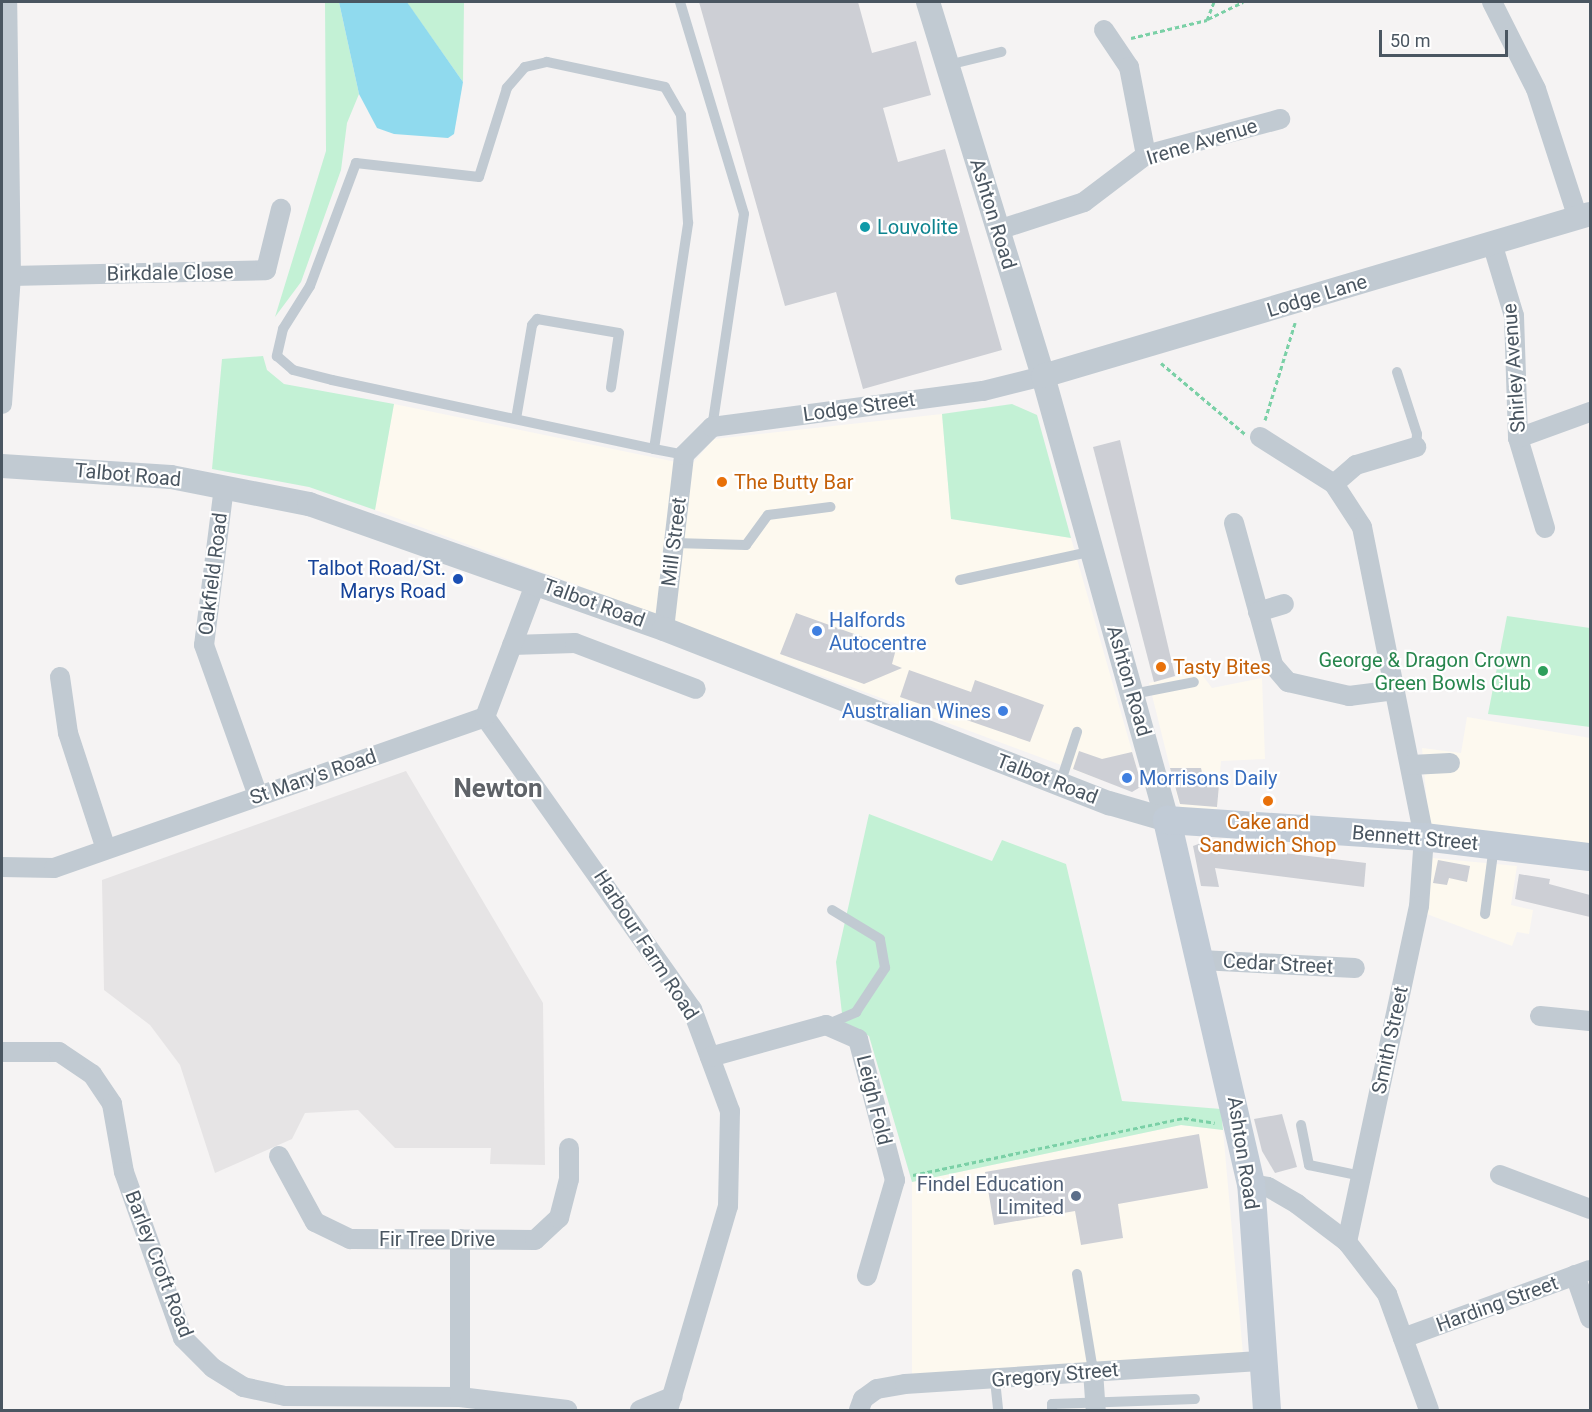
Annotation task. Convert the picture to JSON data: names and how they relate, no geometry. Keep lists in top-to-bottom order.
{
  "streets": {
    "main road": ["Ashton Road", "Bennett Street"],
    "street": [
      "Irene Avenue",
      "Birkdale Close",
      "Lodge Lane",
      "Shirley Avenue",
      "Lodge Street",
      "Talbot Road",
      "Mill Street",
      "Oakfield Road",
      "St Mary's Road",
      "Harbour Farm Road",
      "Cedar Street",
      "Smith Street",
      "Leigh Fold",
      "Fir Tree Drive",
      "Barley Croft Road",
      "Harding Street",
      "Gregory Street"
    ]
  },
  "crossings": [
    ["Irene Avenue", "Ashton Road"],
    ["Ashton Road", "Lodge Lane"],
    ["Ashton Road", "Lodge Street"],
    ["Ashton Road", "Talbot Road"],
    ["Ashton Road", "Bennett Street"],
    ["Ashton Road", "Cedar Street"],
    ["Ashton Road", "Gregory Street"],
    ["Lodge Lane", "Shirley Avenue"],
    ["Lodge Lane", "Lodge Street"],
    ["Talbot Road", "Mill Street"],
    ["Talbot Road", "Oakfield Road"],
    ["Talbot Road", "Bennett Street"],
    ["Oakfield Road", "St Mary's Road"],
    ["St Mary's Road", "Harbour Farm Road"],
    ["Bennett Street", "Smith Street"]
  ],
  "districts": ["Newton"],
  "places": [
    "Louvolite",
    "The Butty Bar",
    "Talbot Road/St. Marys Road",
    "Halfords Autocentre",
    "Tasty Bites",
    "George & Dragon Crown Green Bowls Club",
    "Australian Wines",
    "Morrisons Daily",
    "Cake and Sandwich Shop",
    "Findel Education Limited"
  ],
  "scale_bar": "50 m"
}
